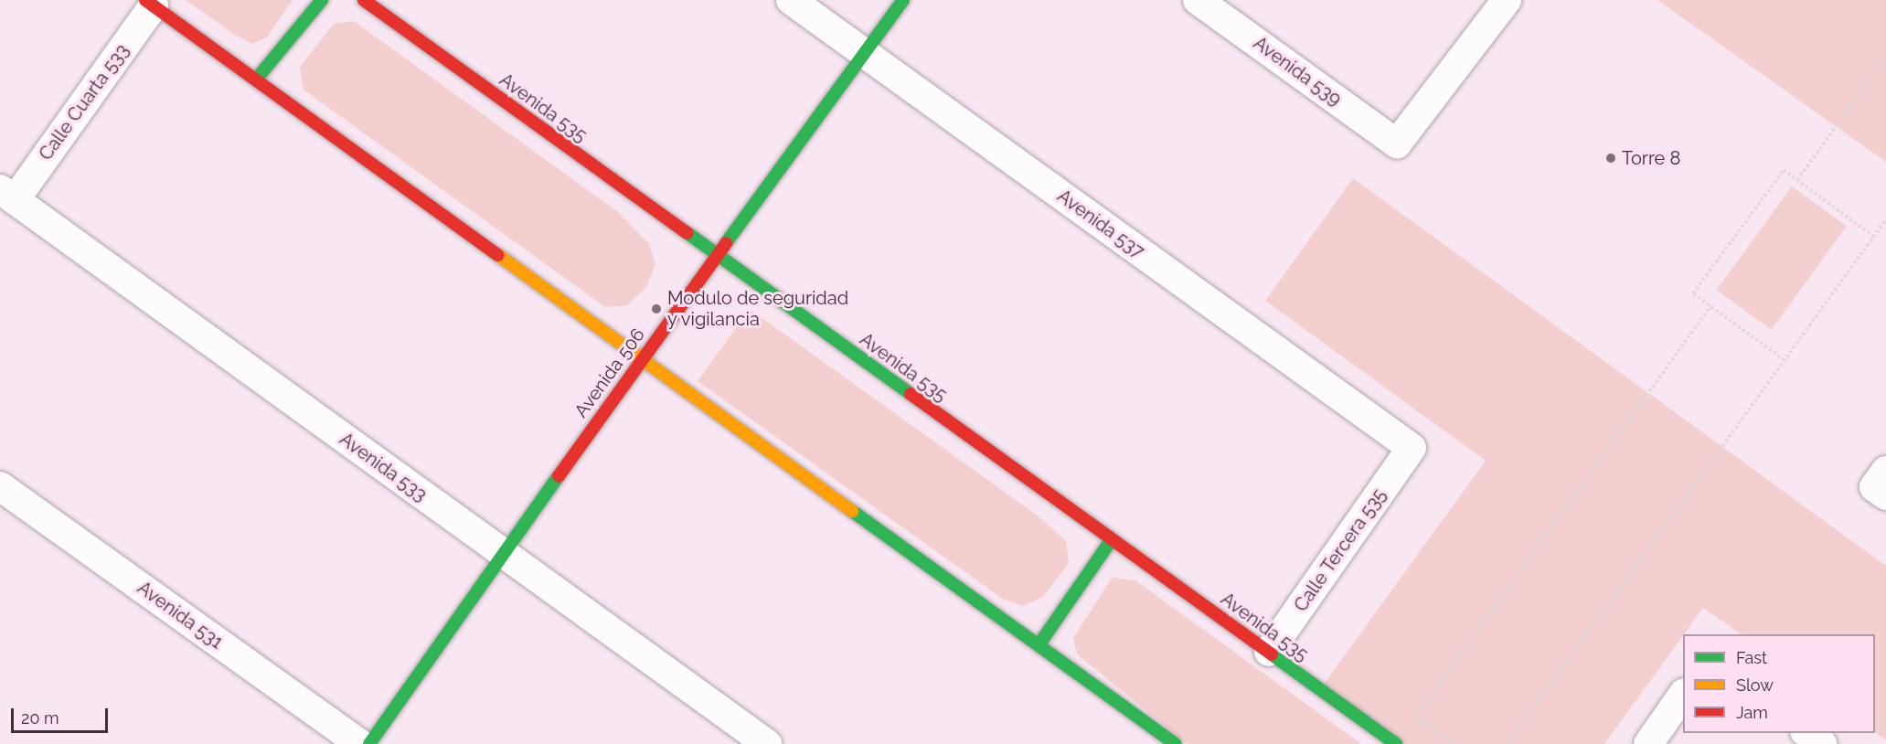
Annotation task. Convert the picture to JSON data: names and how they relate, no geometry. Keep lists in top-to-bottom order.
{
  "streets": {
    "street": [
      "Avenida 539",
      "Calle Cuarta 533",
      "Avenida 535",
      "Avenida 537",
      "Avenida 506",
      "Avenida 533",
      "Calle Tercera 535",
      "Avenida 531"
    ]
  },
  "crossings": [
    ["Calle Cuarta 533", "Avenida 533"],
    ["Avenida 535", "Avenida 506"],
    ["Avenida 535", "Calle Tercera 535"],
    ["Avenida 537", "Avenida 506"],
    ["Avenida 537", "Calle Tercera 535"],
    ["Avenida 506", "Avenida 533"]
  ],
  "places": ["Torre 8", "Modulo de seguridad y vigilancia"],
  "legend": ["Fast", "Slow", "Jam"],
  "scale_bar": "20 m"
}
